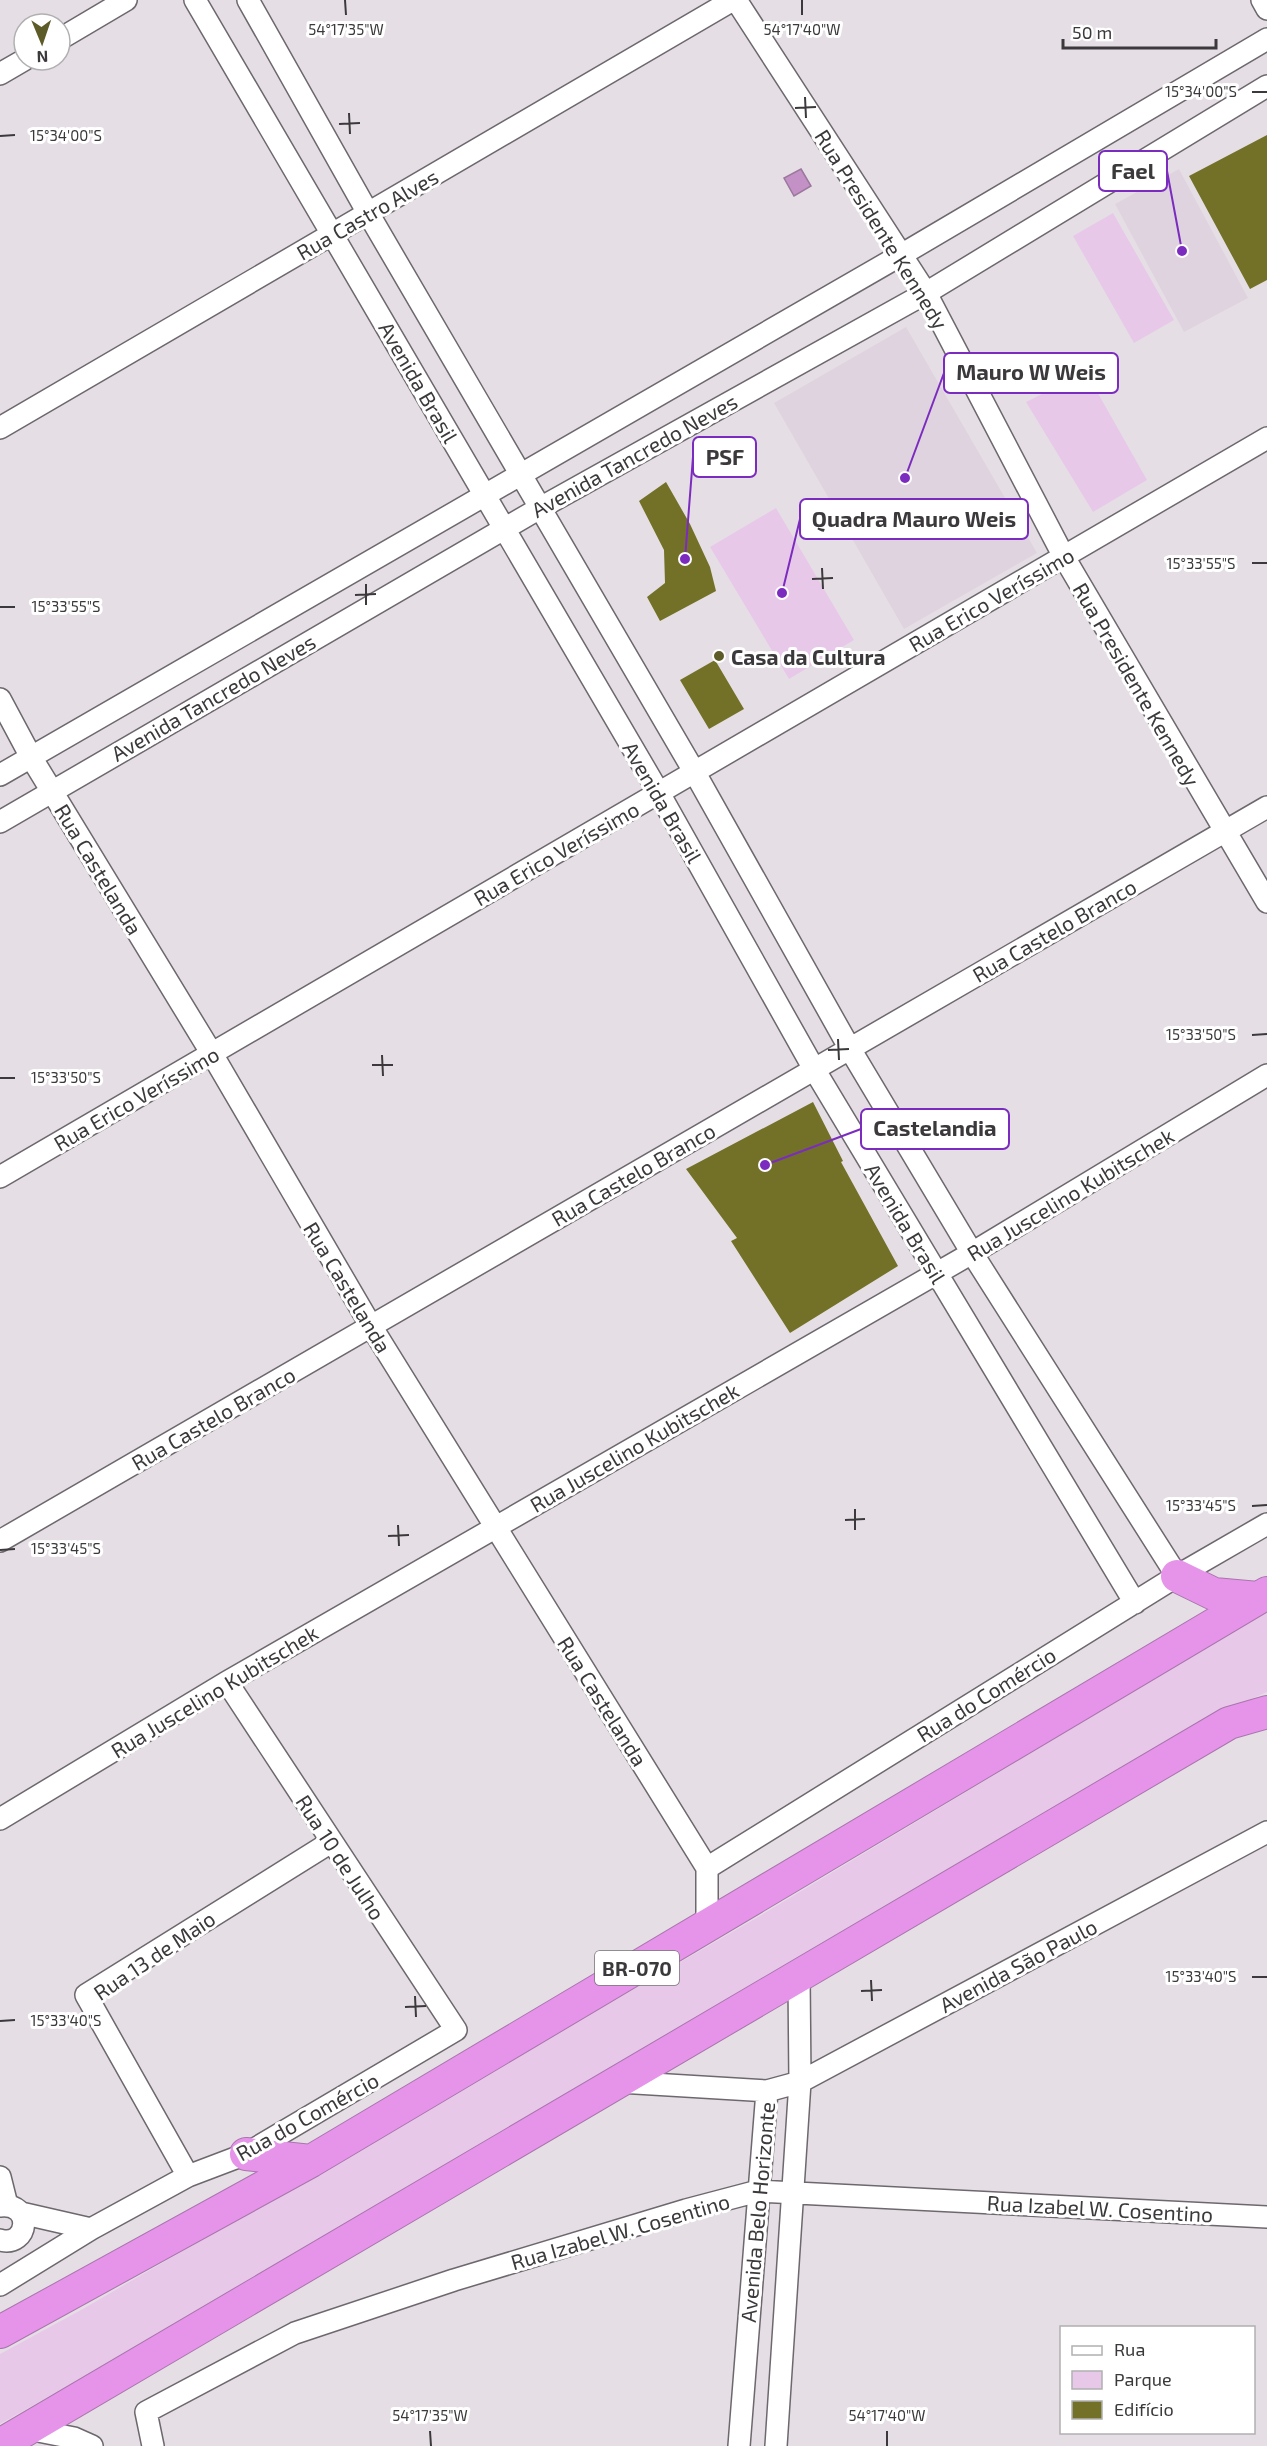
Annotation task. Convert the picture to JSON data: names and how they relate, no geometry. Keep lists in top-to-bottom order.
{
  "streets": {
    "highway": ["BR-070"],
    "street": [
      "Rua Castro Alves",
      "Rua Presidente Kennedy",
      "Avenida Brasil",
      "Avenida Tancredo Neves",
      "Rua Erico Veríssimo",
      "Rua Castelanda",
      "Rua Castelo Branco",
      "Rua Juscelino Kubitschek",
      "Rua do Comércio",
      "Rua 10 de Julho",
      "Rua 13 de Maio",
      "Avenida São Paulo",
      "Rua Izabel W. Cosentino",
      "Avenida Belo Horizonte"
    ]
  },
  "crossings": [
    ["Rua Castro Alves", "Rua Presidente Kennedy"],
    ["Rua Castro Alves", "Avenida Brasil"],
    ["Rua Presidente Kennedy", "Avenida Tancredo Neves"],
    ["Rua Presidente Kennedy", "Rua Erico Veríssimo"],
    ["Rua Presidente Kennedy", "Rua Castelo Branco"],
    ["Avenida Brasil", "Avenida Tancredo Neves"],
    ["Avenida Brasil", "Rua Erico Veríssimo"],
    ["Avenida Brasil", "Rua Castelo Branco"],
    ["Avenida Brasil", "Rua Juscelino Kubitschek"],
    ["Avenida Brasil", "Rua do Comércio"],
    ["Avenida Tancredo Neves", "Rua Castelanda"],
    ["Rua Erico Veríssimo", "Rua Castelanda"],
    ["Rua Castelanda", "Rua Castelo Branco"],
    ["Rua Castelanda", "Rua Juscelino Kubitschek"],
    ["Rua Castelanda", "Rua do Comércio"],
    ["Rua Juscelino Kubitschek", "Rua 10 de Julho"],
    ["Rua do Comércio", "Rua 10 de Julho"],
    ["Rua do Comércio", "Rua 13 de Maio"],
    ["Rua 10 de Julho", "Rua 13 de Maio"],
    ["Avenida São Paulo", "Avenida Belo Horizonte"],
    ["Rua Izabel W. Cosentino", "Avenida Belo Horizonte"]
  ],
  "places": [
    "Fael",
    "Mauro W Weis",
    "PSF",
    "Quadra Mauro Weis",
    "Casa da Cultura",
    "Castelandia"
  ],
  "legend": ["Rua", "Parque", "Edifício"],
  "scale_bar": "50 m",
  "north": "bottom",
  "coordinates": [
    "54°17'35\"W",
    "54°17'40\"W",
    "15°34'00\"S",
    "15°33'55\"S",
    "15°33'50\"S",
    "15°33'45\"S",
    "15°33'40\"S"
  ]
}
